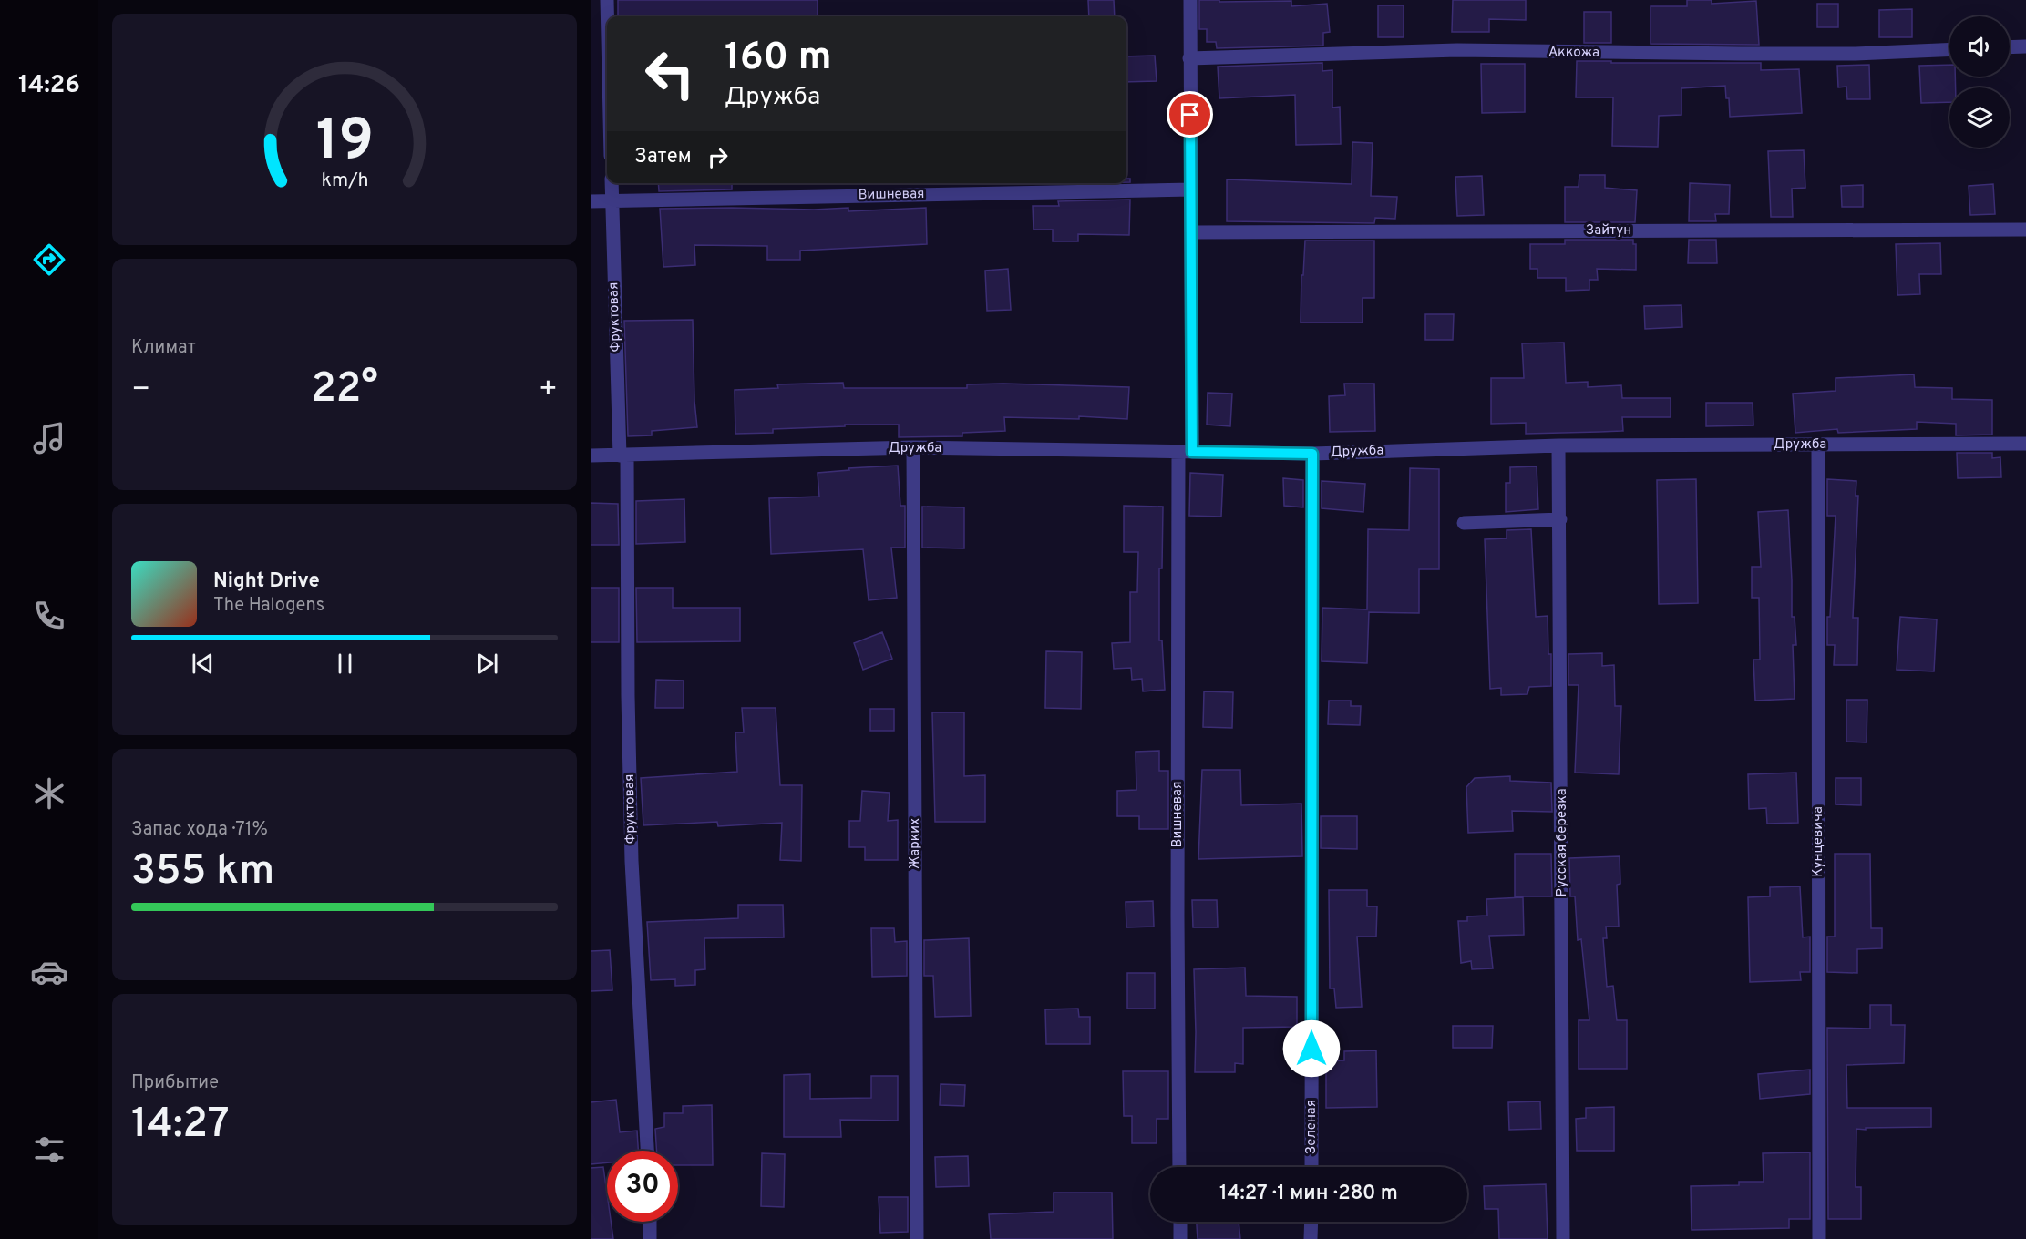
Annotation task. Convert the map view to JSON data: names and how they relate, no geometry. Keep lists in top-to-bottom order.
{
  "streets": {
    "street": [
      "Аккожа",
      "Вишневая",
      "Зайтун",
      "Фруктовая",
      "Дружба",
      "Кунцевича",
      "Русская березка",
      "Жарких",
      "Зеленая"
    ]
  },
  "crossings": [
    ["Аккожа", "Вишневая"],
    ["Вишневая", "Зайтун"],
    ["Вишневая", "Фруктовая"],
    ["Вишневая", "Дружба"],
    ["Фруктовая", "Дружба"],
    ["Дружба", "Кунцевича"],
    ["Дружба", "Русская березка"],
    ["Дружба", "Жарких"],
    ["Дружба", "Зеленая"]
  ],
  "page": {
    "tabs": "14:26",
    "turn": ["160 m", "Дружба"],
    "then": "Затем",
    "tile": [
      "Климат",
      ["Запас хода · 71%", "355 km"],
      ["Прибытие", "14:27"]
    ],
    "heat": ["−", "22°", "+"],
    "song": ["Night Drive", "The Halogens"],
    "limit": "30",
    "trip": "14:27 · 1 мин · 280 m",
    "gauge": ["19", "km/h"]
  }
}
